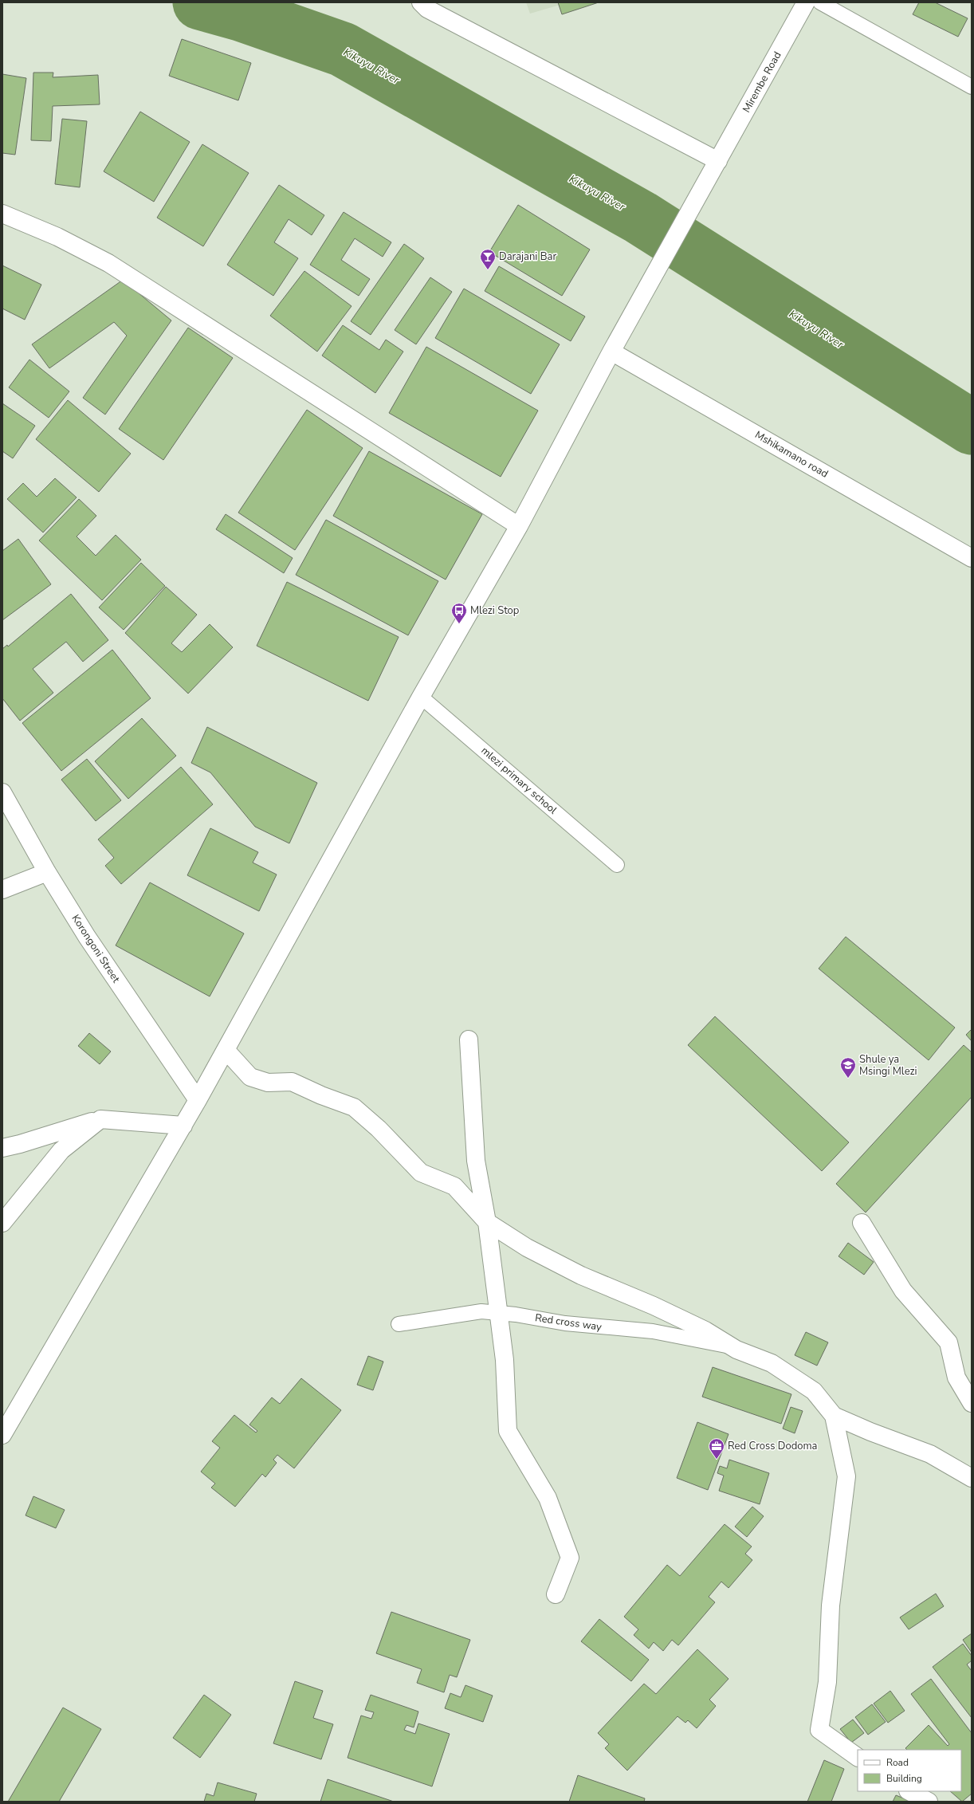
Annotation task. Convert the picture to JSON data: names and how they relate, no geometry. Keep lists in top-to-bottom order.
{
  "streets": {
    "street": ["Mirembe Road", "Mshikamano road", "Korongoni Street"],
    "lane": ["mlezi primary school", "Red cross way"]
  },
  "crossings": [
    ["Mirembe Road", "Mshikamano road"],
    ["Mirembe Road", "mlezi primary school"],
    ["Mirembe Road", "Korongoni Street"]
  ],
  "water": ["Kikuyu River"],
  "places": {
    "bar": ["Darajani Bar"],
    "bus stop": ["Mlezi Stop"],
    "school or university": ["Shule ya Msingi Mlezi"],
    "office": ["Red Cross Dodoma"]
  },
  "legend": ["Road", "Building"]
}
